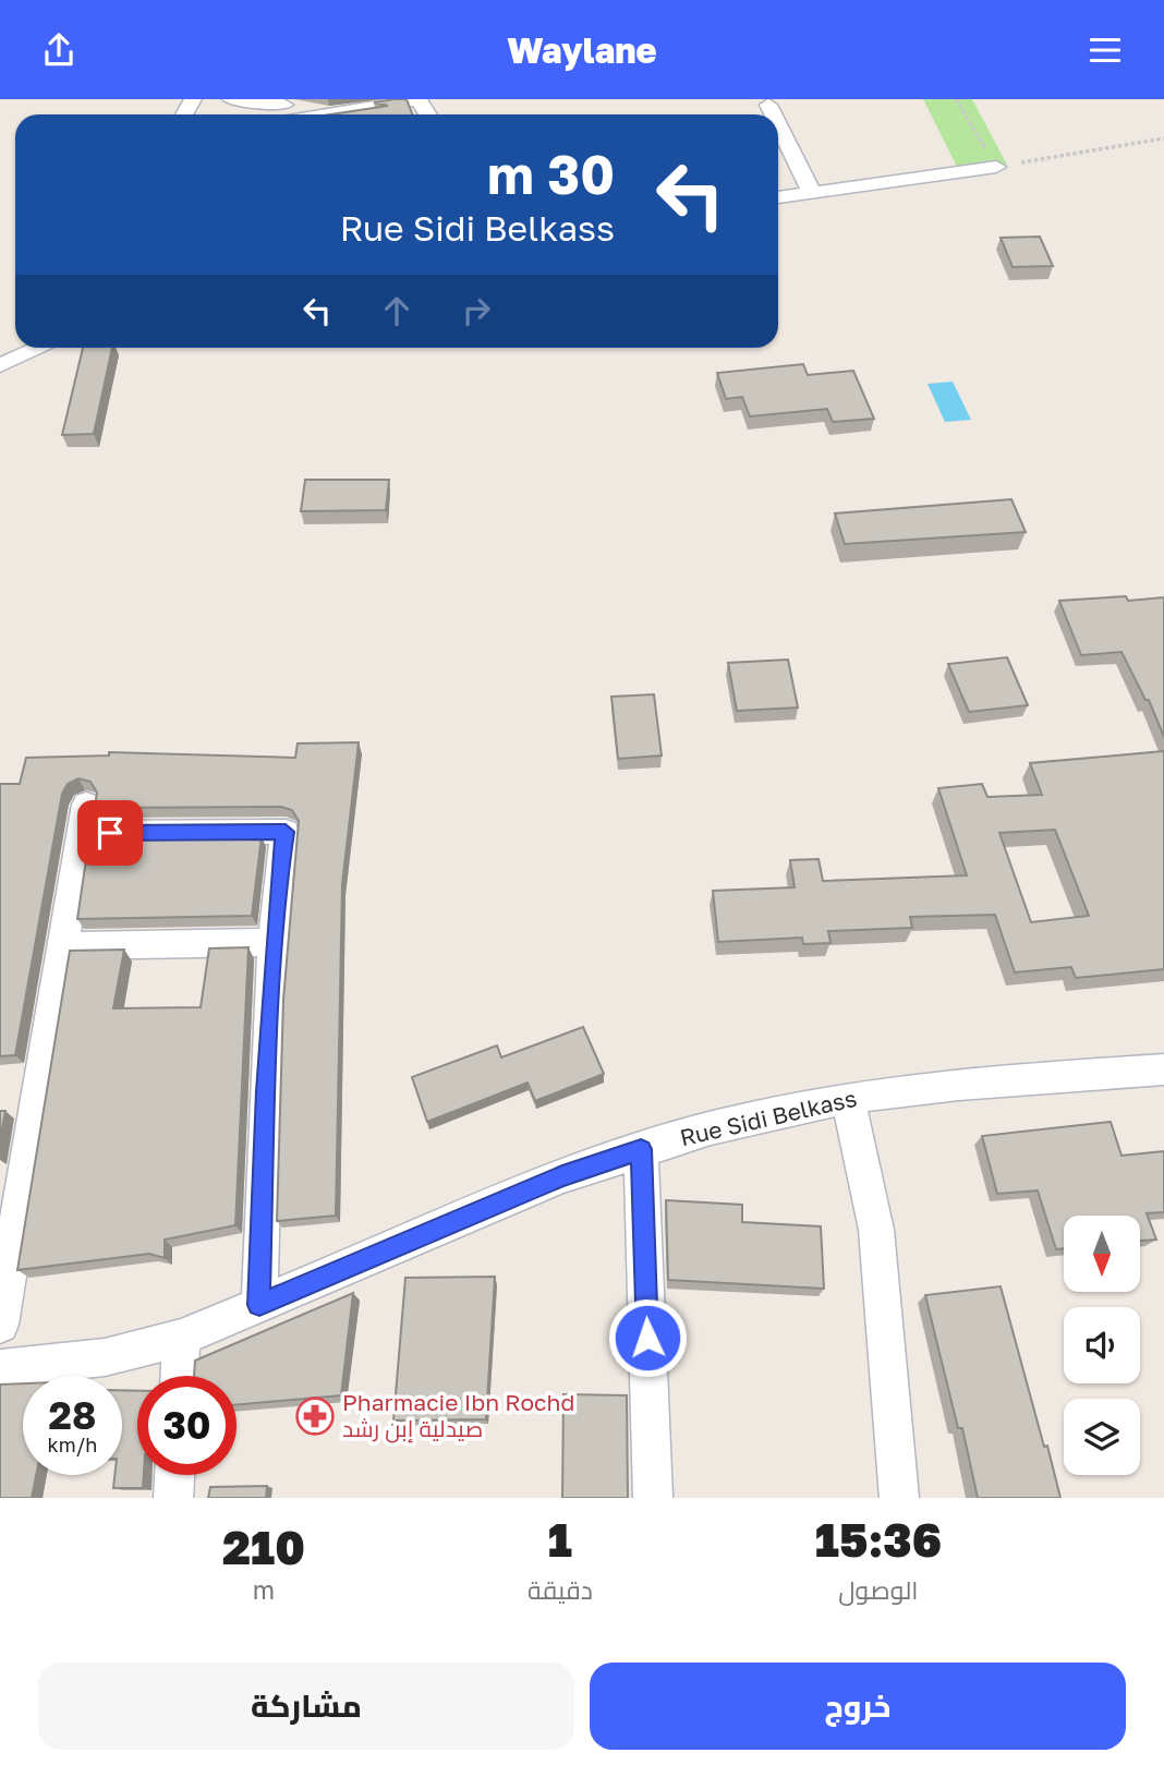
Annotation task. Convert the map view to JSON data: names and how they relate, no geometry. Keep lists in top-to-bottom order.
{
  "streets": {
    "street": ["Rue Sidi Belkass"]
  },
  "places": {
    "pharmacy": ["Pharmacie Ibn Rochd صيدلية إبن رشد"]
  },
  "north": "bottom",
  "page": {
    "header": "Waylane",
    "turn": ["30 m", "Rue Sidi Belkass"],
    "speed": "28 km/h",
    "limit": "30",
    "eta": [
      "15:36",
      "الوصول",
      "1",
      "دقيقة",
      "210",
      "m"
    ],
    "buttons": ["خروج", "مشاركة"]
  }
}
